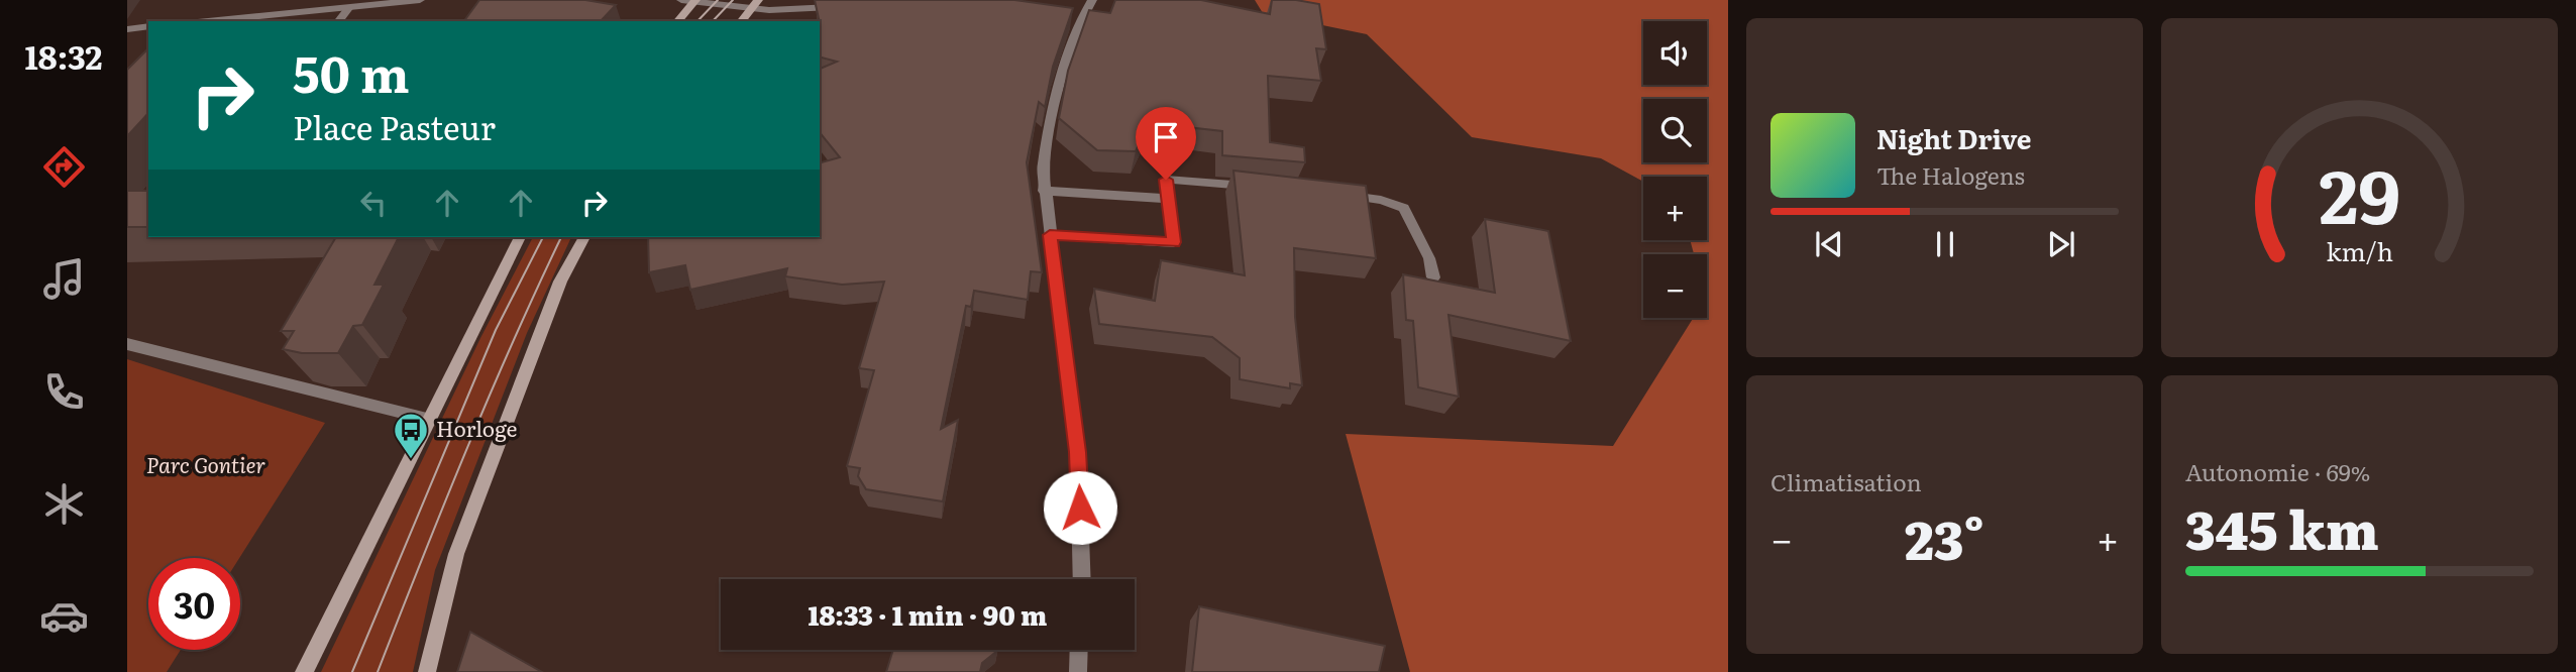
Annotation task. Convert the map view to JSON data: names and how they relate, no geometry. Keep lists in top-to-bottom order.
{
  "parks": ["Parc Gontier"],
  "places": {
    "bus stop": ["Horloge"]
  },
  "page": {
    "tabs": "18:32",
    "map_buttons": ["+", "−"],
    "turn": ["50 m", "Place Pasteur"],
    "song": ["Night Drive", "The Halogens"],
    "tile": [
      "Climatisation",
      ["Autonomie · 69%", "345 km"]
    ],
    "heat": ["−", "23°", "+"],
    "limit": "30",
    "trip": "18:33 · 1 min · 90 m",
    "gauge": ["29", "km/h"]
  }
}
